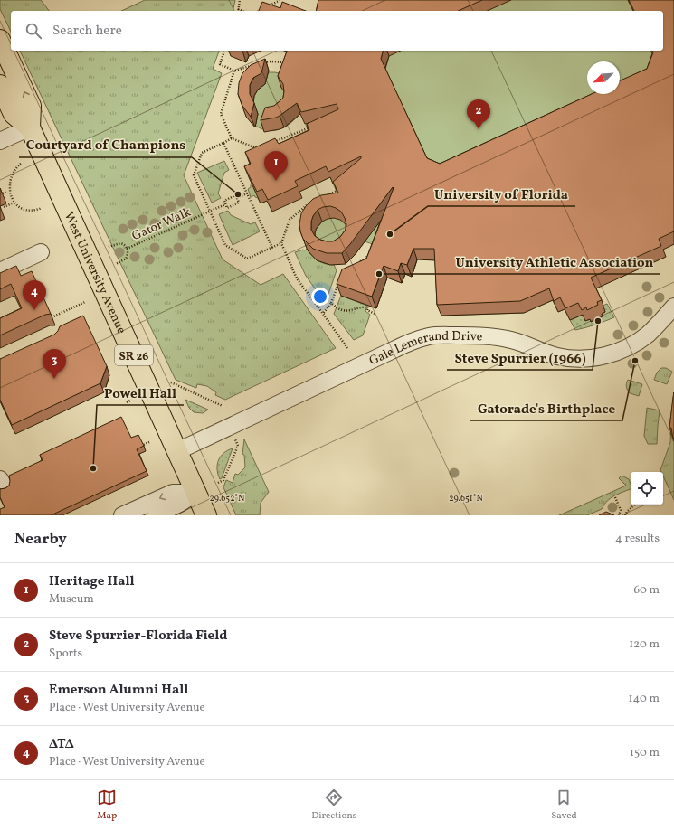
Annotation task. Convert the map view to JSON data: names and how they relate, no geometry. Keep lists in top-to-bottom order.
{
  "streets": {
    "main road": ["West University Avenue", "SR 26"],
    "street": ["Gale Lemerand Drive"],
    "path": ["Gator Walk"]
  },
  "crossings": [
    ["West University Avenue", "Gale Lemerand Drive"]
  ],
  "places": [
    "Courtyard of Champions",
    "University of Florida",
    "University Athletic Association",
    "Steve Spurrier (1966)",
    "Gatorade's Birthplace",
    "Powell Hall"
  ],
  "north": "bottom left",
  "page": {
    "search": "Search here",
    "pins": [
      "2",
      "1",
      "4",
      "3"
    ],
    "heading": ["Nearby", "4 results"],
    "list": [
      {
        "mark": "1",
        "name": "Heritage Hall",
        "note": "Museum",
        "value": "60 m"
      },
      {
        "mark": "2",
        "name": "Steve Spurrier-Florida Field",
        "note": "Sports",
        "value": "120 m"
      },
      {
        "mark": "3",
        "name": "Emerson Alumni Hall",
        "note": "Place · West University Avenue",
        "value": "140 m"
      },
      {
        "mark": "4",
        "name": "ΔΤΔ",
        "note": "Place · West University Avenue",
        "value": "150 m"
      }
    ],
    "nav": ["Map", "Directions", "Saved"]
  },
  "coordinates": ["29.652°N", "29.651°N"]
}
